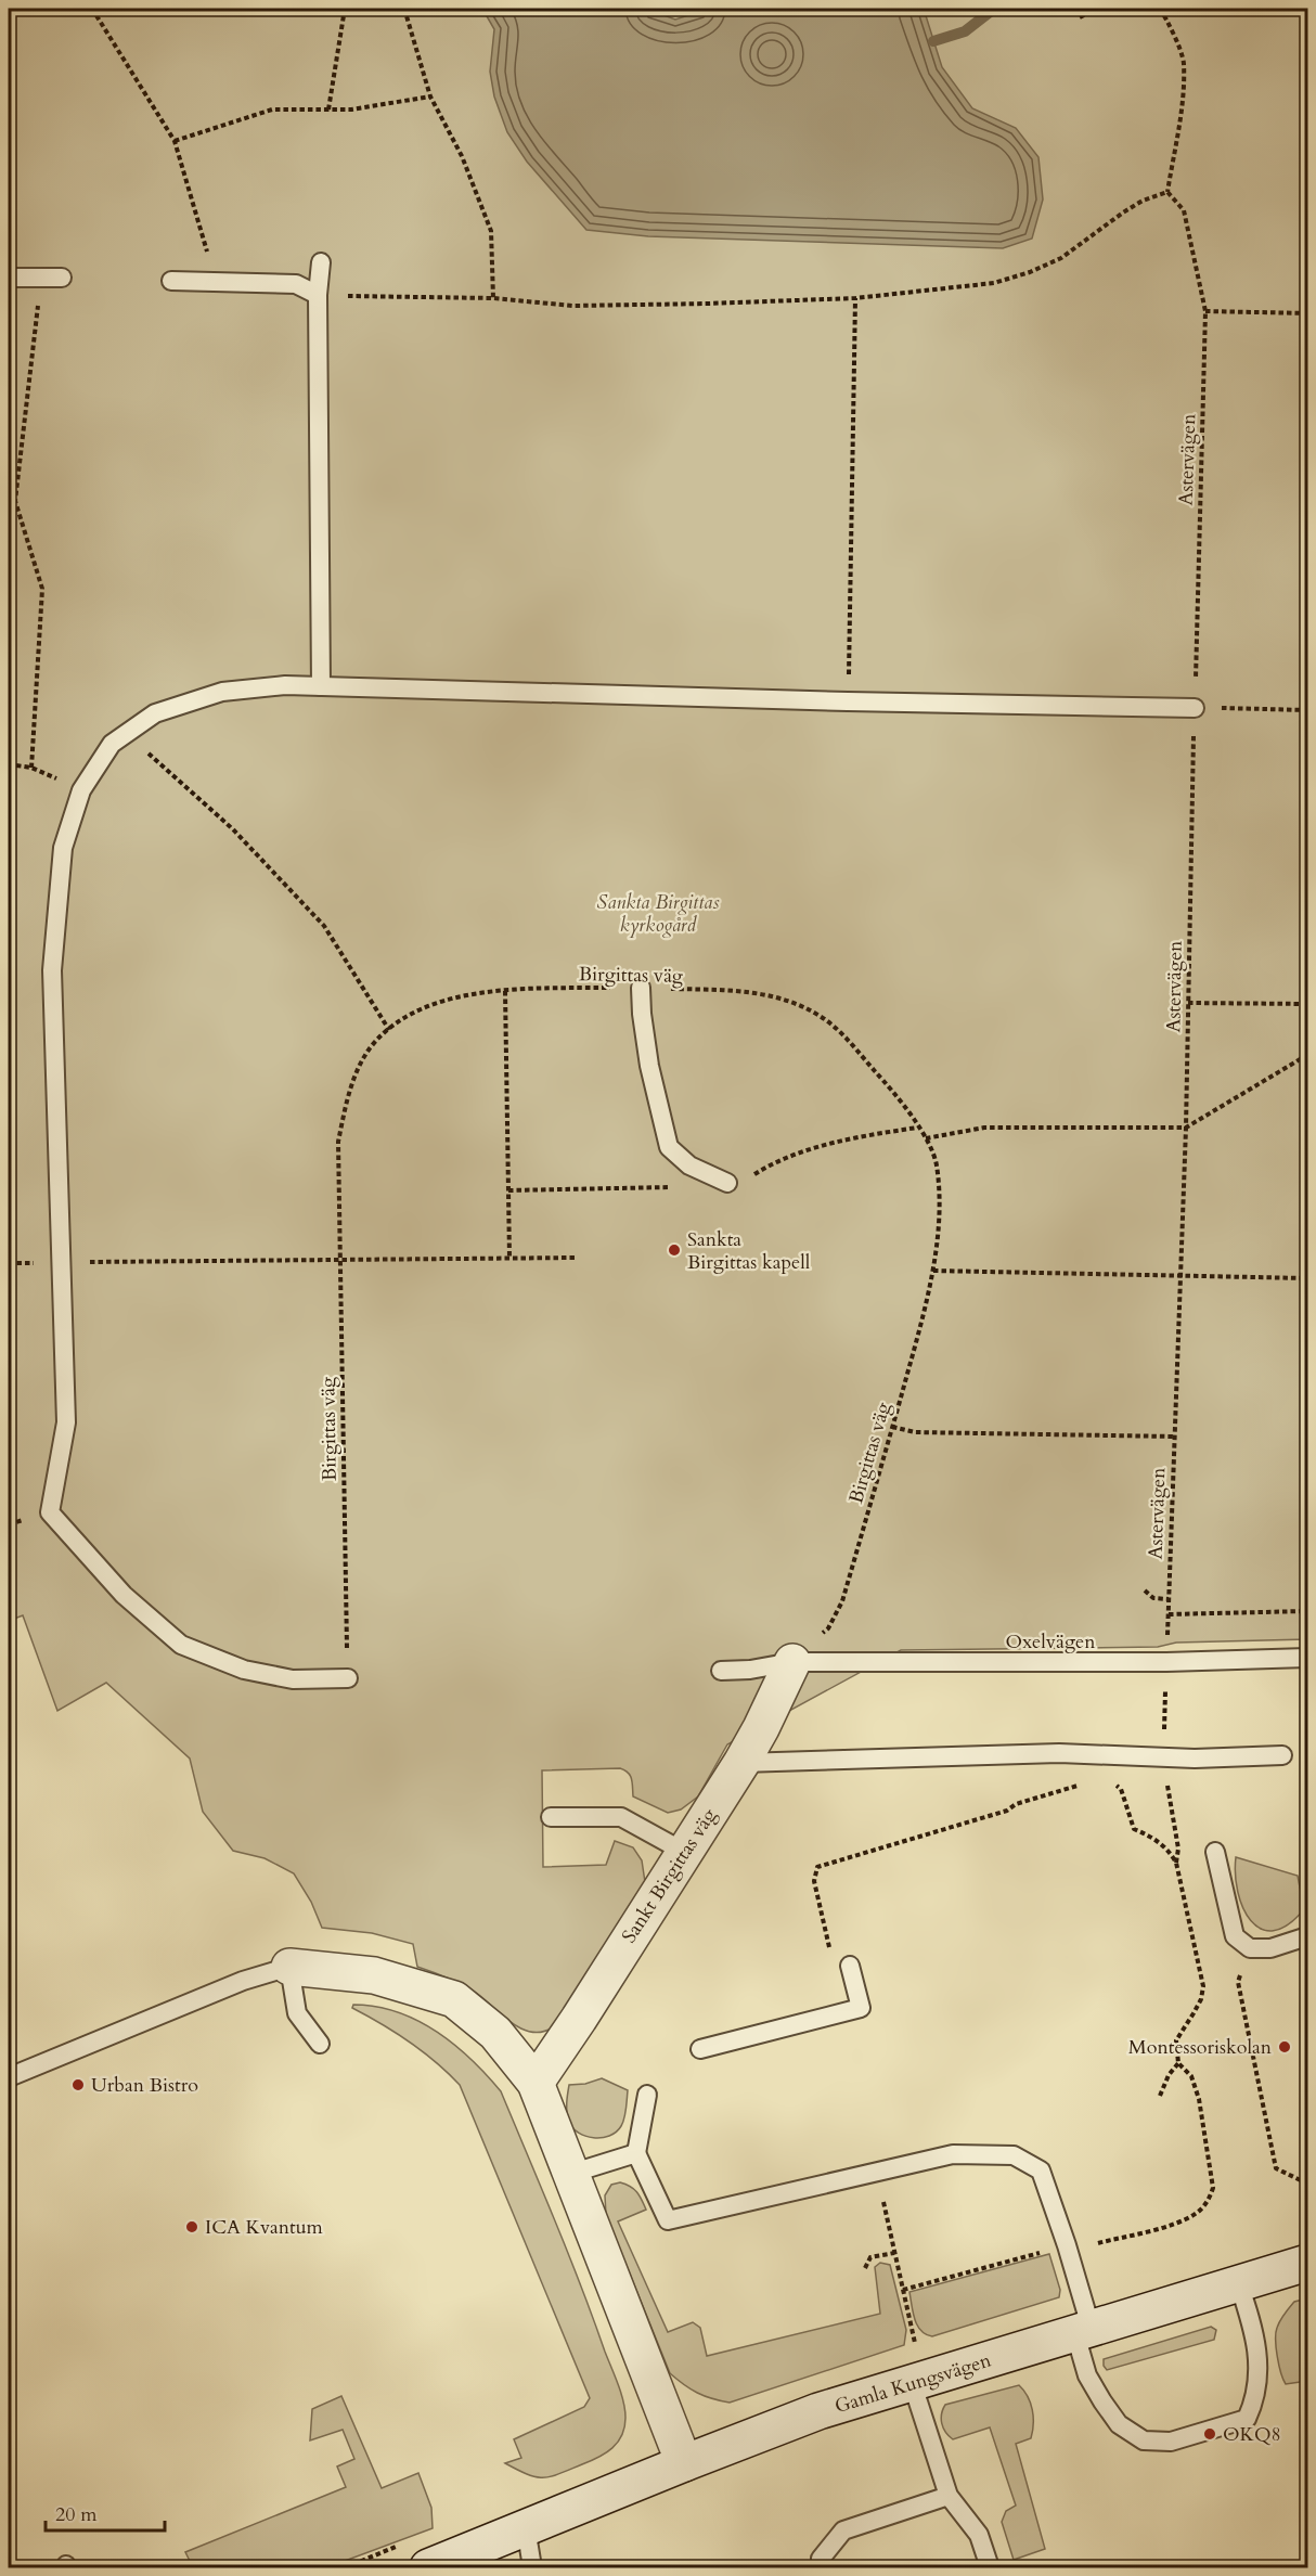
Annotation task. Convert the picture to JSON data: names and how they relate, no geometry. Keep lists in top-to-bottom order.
{
  "streets": {
    "street": ["Sankt Birgittas väg", "Gamla Kungsvägen"],
    "lane": ["Oxelvägen"],
    "path": ["Astervägen", "Birgittas väg"]
  },
  "crossings": [
    ["Astervägen", "Oxelvägen"],
    ["Birgittas väg", "Oxelvägen"],
    ["Birgittas väg", "Sankt Birgittas väg"],
    ["Oxelvägen", "Sankt Birgittas väg"]
  ],
  "parks": ["Sankta Birgittas kyrkogård"],
  "places": [
    "Sankta Birgittas kapell",
    "Montessoriskolan",
    "Urban Bistro",
    "ICA Kvantum",
    "OKQ8"
  ],
  "scale_bar": "20 m"
}
